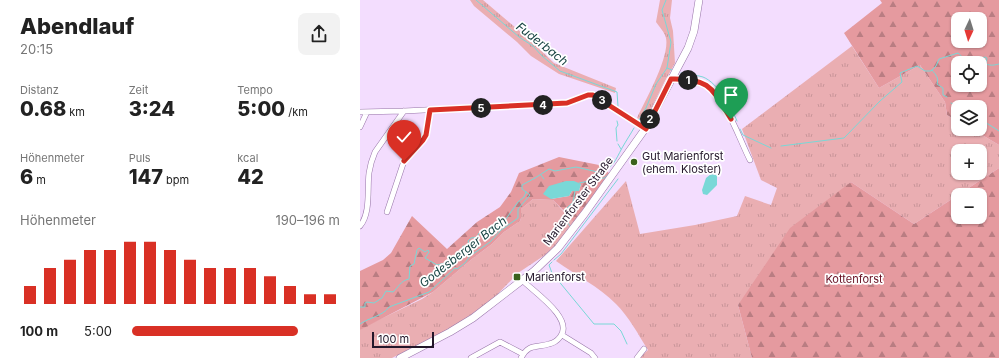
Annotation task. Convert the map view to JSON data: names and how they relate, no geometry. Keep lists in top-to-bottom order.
{
  "streets": {
    "main road": ["Marienforster Straße"]
  },
  "water": ["Fuderbach", "Godesberger Bach"],
  "parks": ["Kottenforst"],
  "places": {
    "other": ["Gut Marienforst (ehem. Kloster)"],
    "transit": ["Marienforst"]
  },
  "scale_bar": "100 m",
  "north": "bottom",
  "page": {
    "heading": ["Abendlauf", "20:15"],
    "map_buttons": ["+", "−"],
    "stats": [
      ["Distanz", "0.68 km"],
      ["Zeit", "3:24"],
      ["Tempo", "5:00 /km"],
      ["Höhenmeter", "6 m"],
      ["Puls", "147 bpm"],
      ["kcal", "42"]
    ],
    "pins": [
      "1",
      "3",
      "4",
      "5",
      "2"
    ],
    "chart": ["Höhenmeter", "190–196 m"],
    "list": [
      {
        "name": "100 m",
        "note": "5:00"
      }
    ],
    "scale": "100 m"
  }
}
